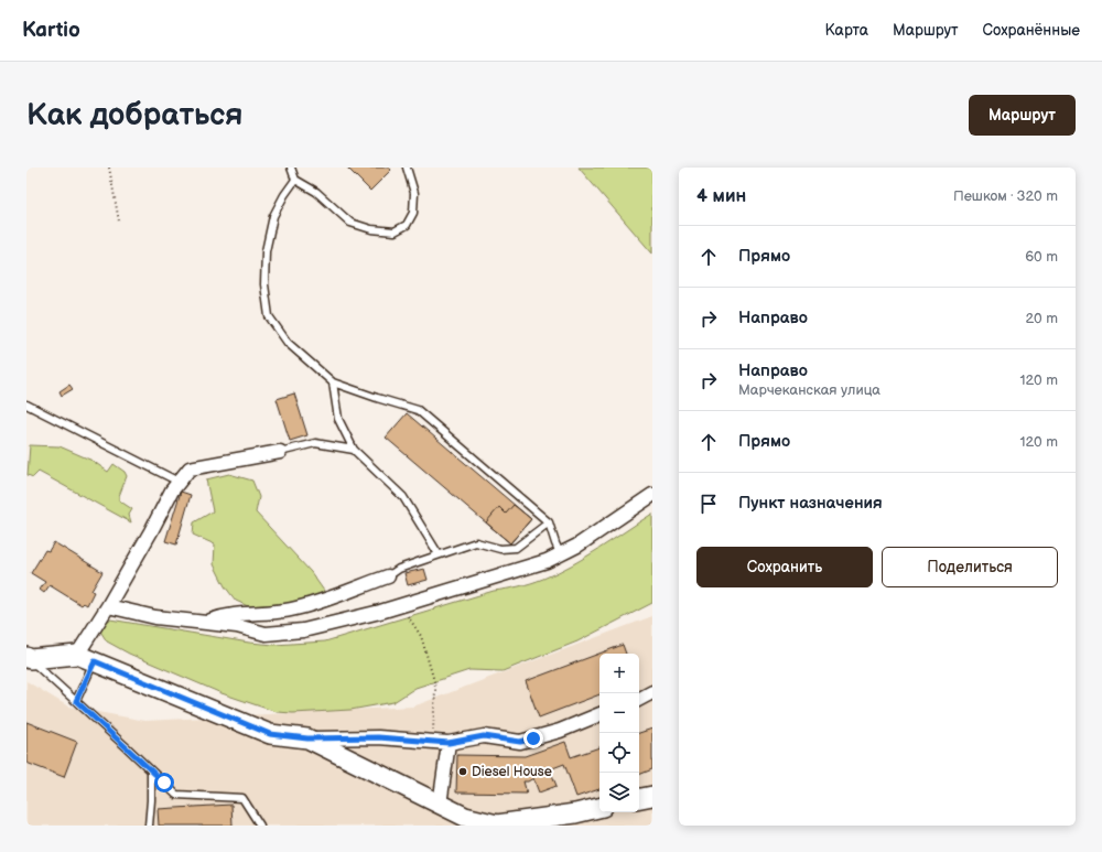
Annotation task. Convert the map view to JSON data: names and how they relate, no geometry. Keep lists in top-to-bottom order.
{
  "places": ["Diesel House"],
  "page": {
    "header": "Kartio",
    "nav": ["Карта", "Маршрут", "Сохранённые"],
    "buttons": [
      "Маршрут",
      ["Сохранить", "Поделиться"]
    ],
    "title": "Как добраться",
    "heading": ["4 мин", "Пешком · 320 m"],
    "list": [
      ["Прямо", "60 m"],
      ["Направо", "20 m"],
      ["Направо", "Марчеканская улица", "120 m"],
      ["Прямо", "120 m"],
      "Пункт назначения"
    ],
    "map_buttons": ["+", "−"]
  }
}
